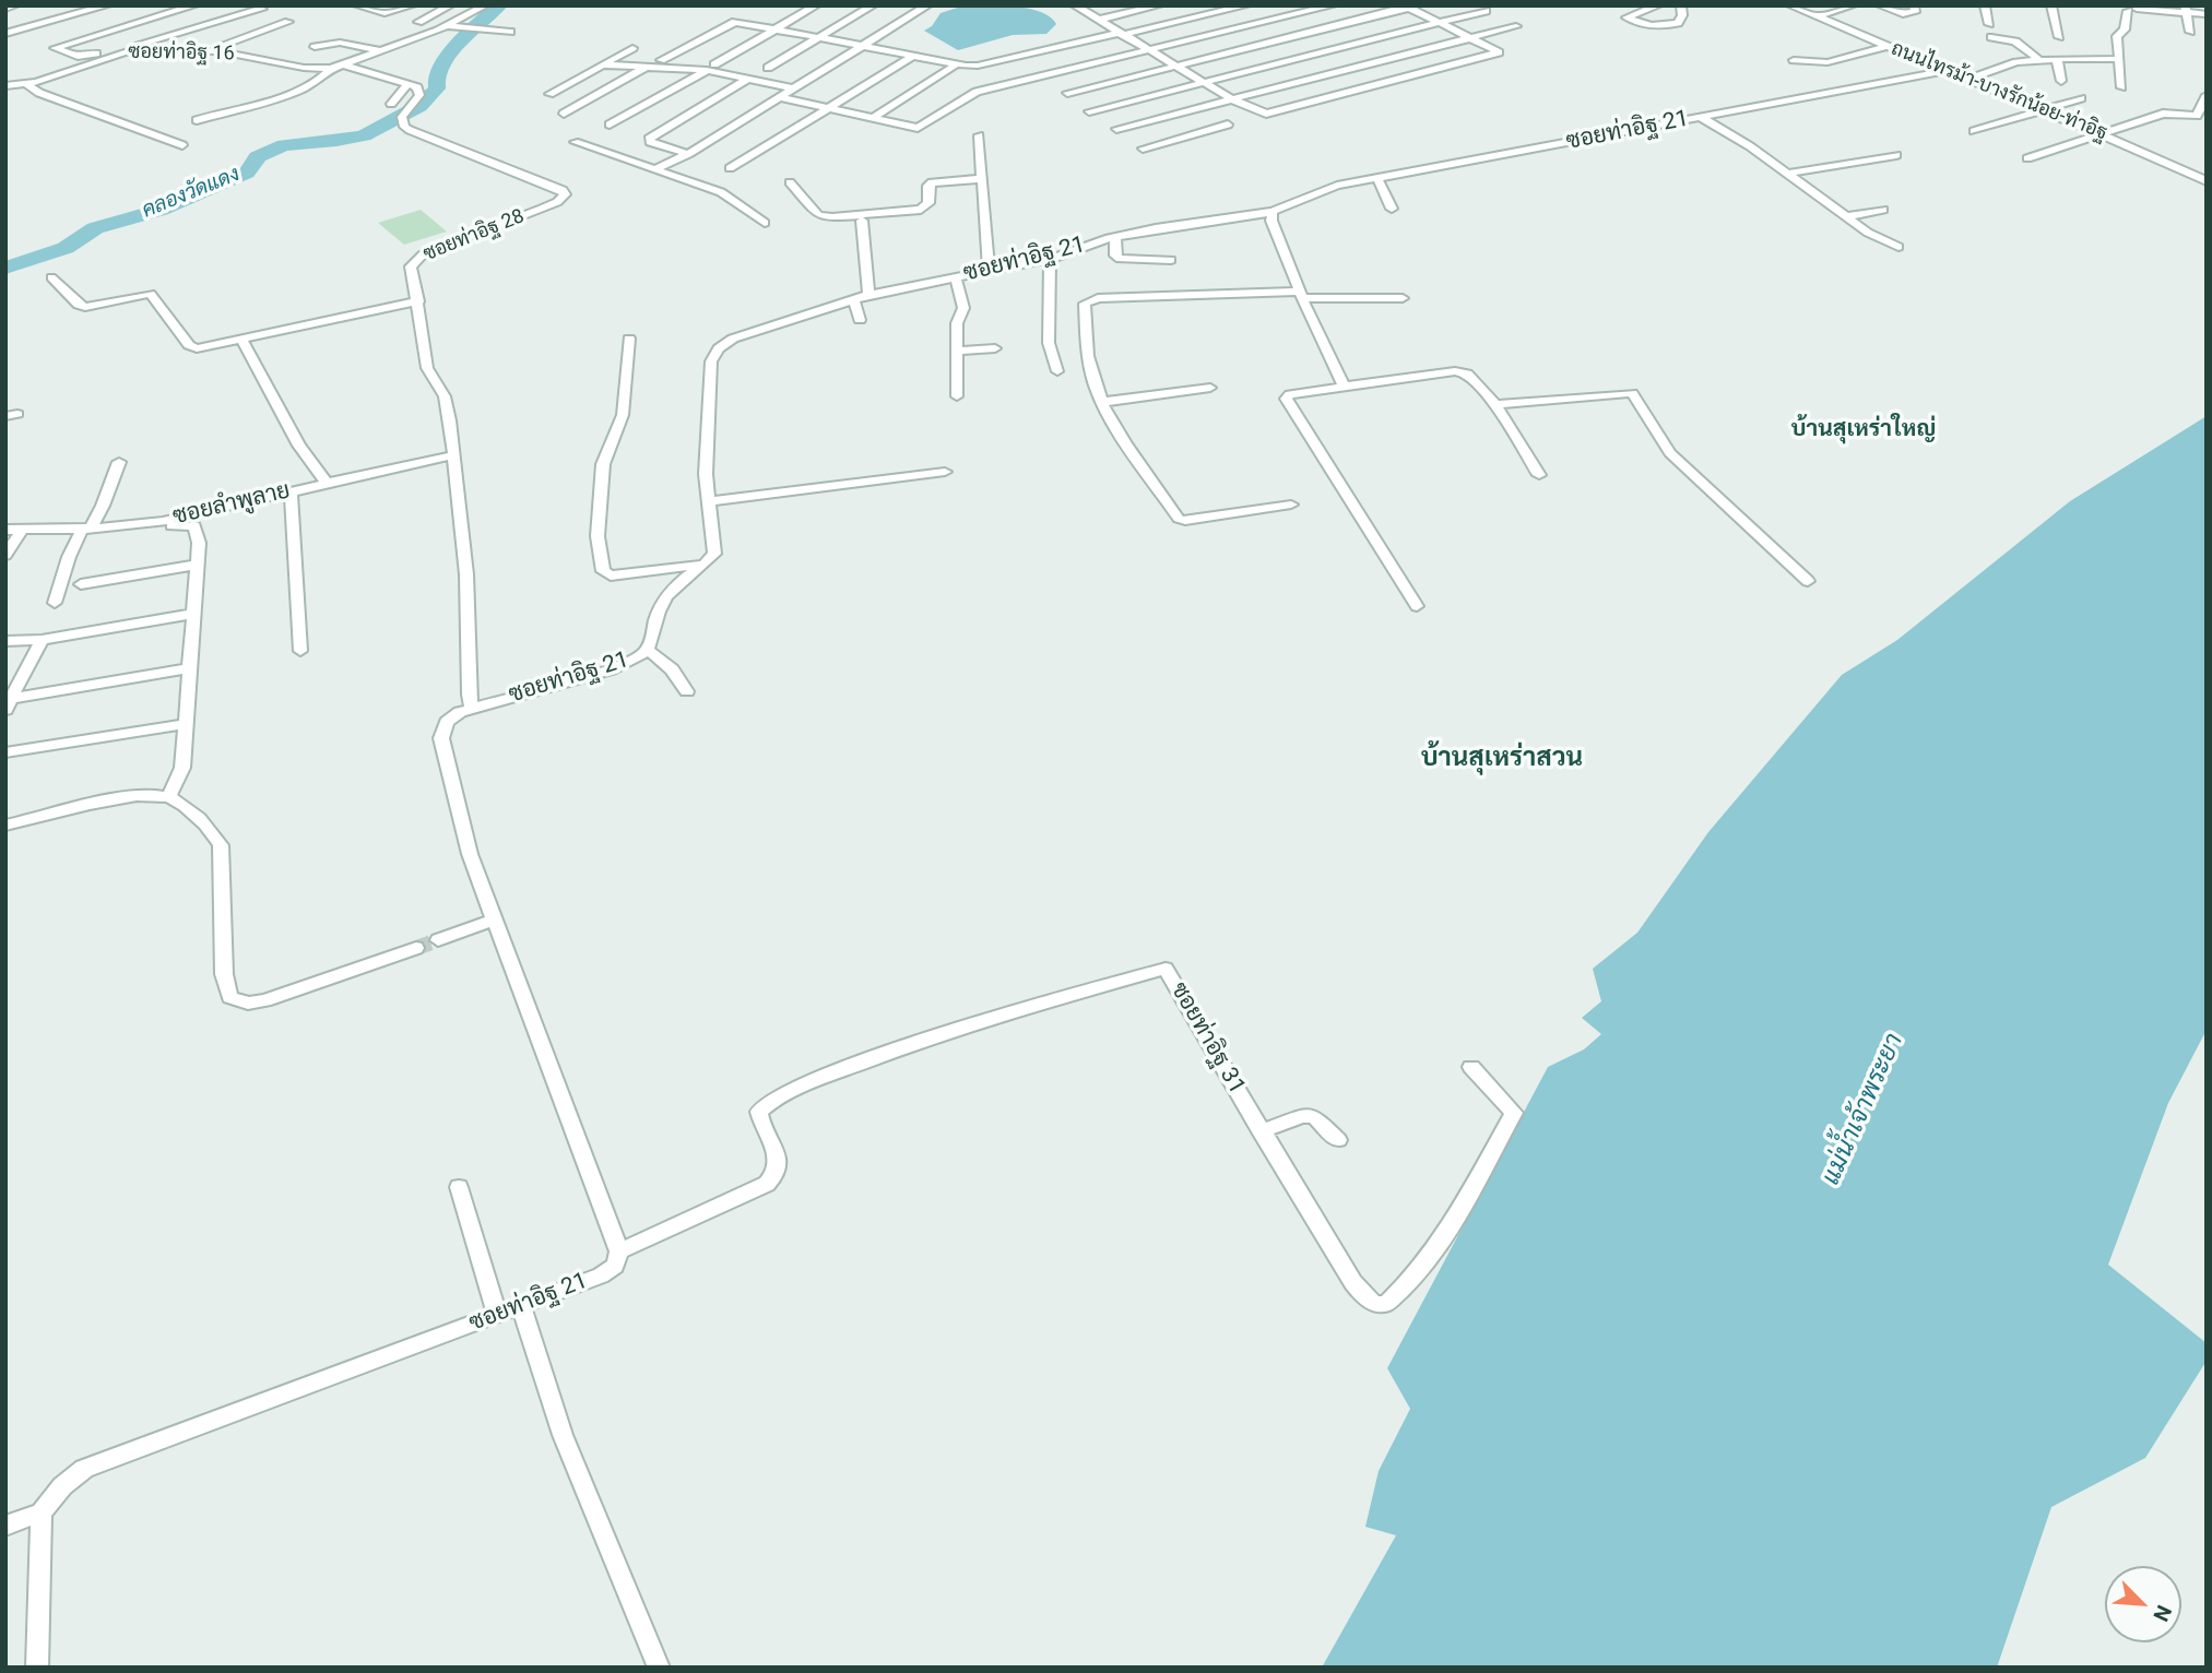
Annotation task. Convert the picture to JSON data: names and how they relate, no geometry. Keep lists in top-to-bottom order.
{
  "streets": {
    "street": [
      "ซอยท่าอิฐ 16",
      "ถนนไทรม้า-บางรักน้อย-ท่าอิฐ",
      "ซอยท่าอิฐ 21",
      "ซอยท่าอิฐ 28",
      "ซอยลำพูลาย",
      "ซอยท่าอิฐ 31"
    ]
  },
  "crossings": [
    ["ถนนไทรม้า-บางรักน้อย-ท่าอิฐ", "ซอยท่าอิฐ 21"],
    ["ซอยท่าอิฐ 21", "ซอยท่าอิฐ 28"],
    ["ซอยท่าอิฐ 21", "ซอยท่าอิฐ 31"],
    ["ซอยท่าอิฐ 28", "ซอยลำพูลาย"]
  ],
  "districts": ["บ้านสุเหร่าใหญ่", "บ้านสุเหร่าสวน"],
  "water": ["คลองวัดแดง", "แม่น้ำเจ้าพระยา"],
  "north": "bottom right"
}
